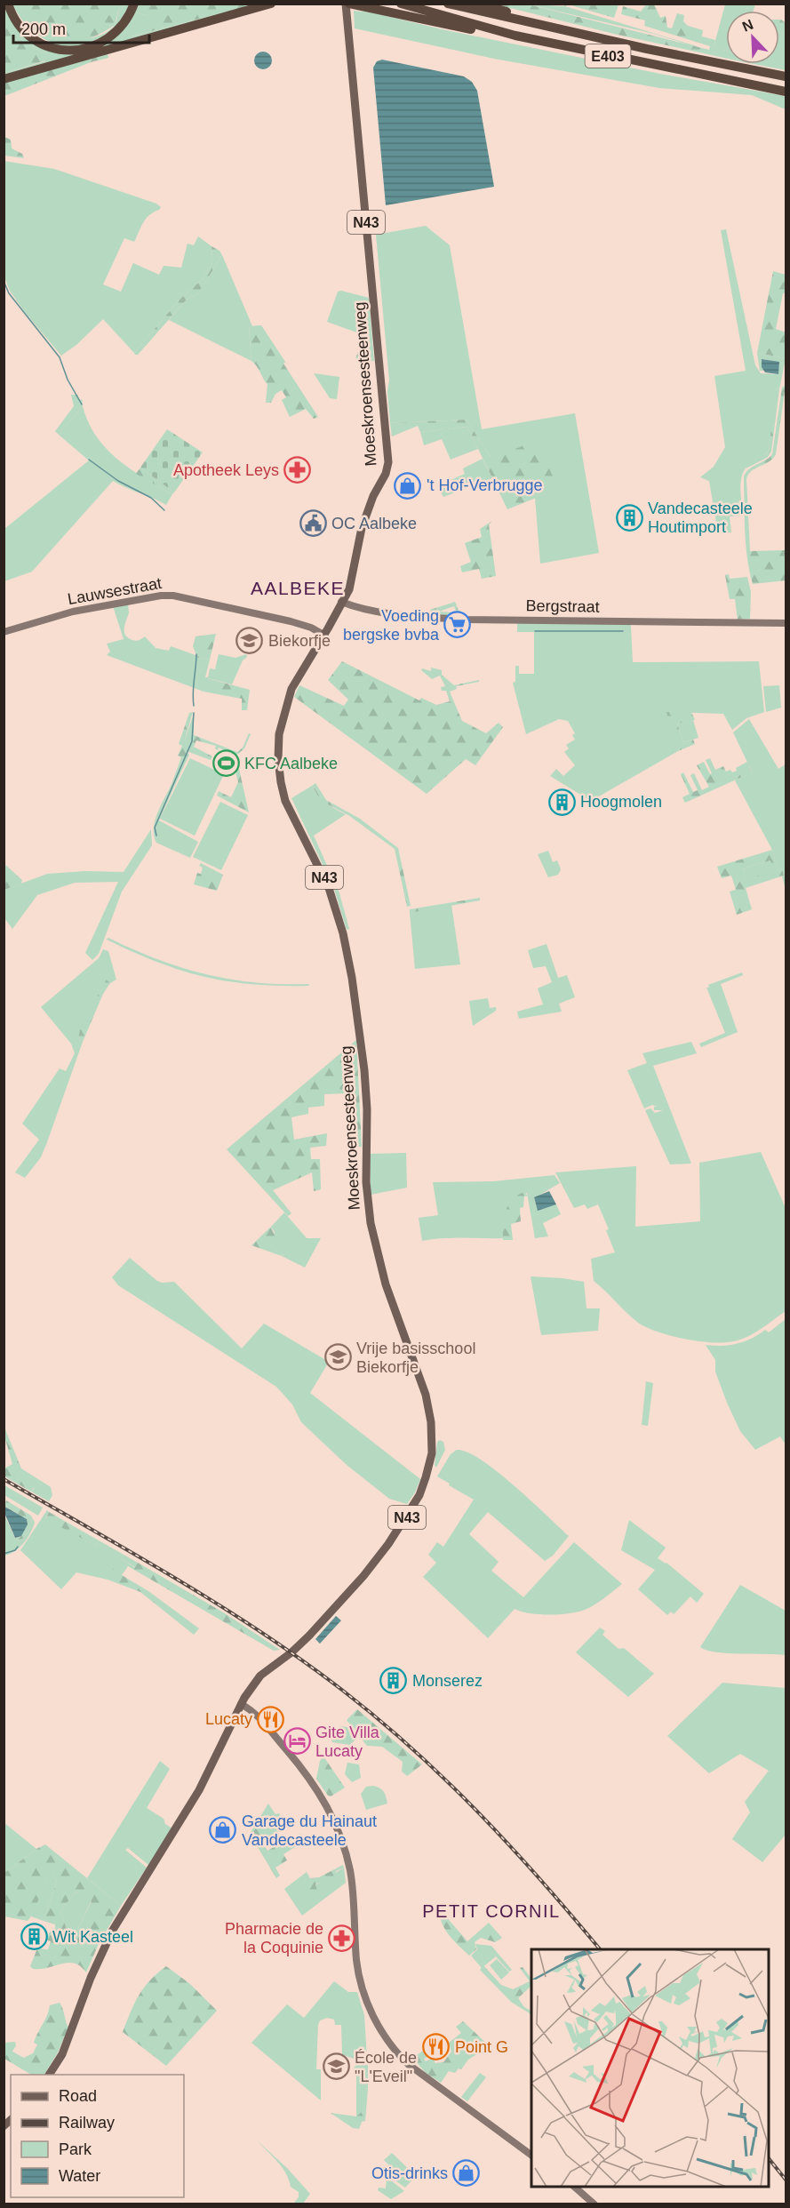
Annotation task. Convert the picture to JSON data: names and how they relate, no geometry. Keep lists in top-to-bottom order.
{
  "streets": {
    "highway": ["E403"],
    "main road": ["N43", "Moeskroensesteenweg"],
    "street": ["Lauwsestraat", "Bergstraat"]
  },
  "crossings": [
    ["N43", "Moeskroensesteenweg"],
    ["Moeskroensesteenweg", "Lauwsestraat"],
    ["Moeskroensesteenweg", "Bergstraat"]
  ],
  "districts": ["AALBEKE", "PETIT CORNIL"],
  "places": {
    "pharmacy": ["Apotheek Leys", "Pharmacie de la Coquinie"],
    "shop": ["'t Hof-Verbrugge", "Garage du Hainaut Vandecasteele", "Otis-drinks"],
    "building": [
      "Vandecasteele Houtimport",
      "Hoogmolen",
      "Monserez",
      "Wit Kasteel"
    ],
    "public building": ["OC Aalbeke"],
    "supermarket": ["Voeding bergske bvba"],
    "school or university": ["Biekorfje", "Vrije basisschool Biekorfje", "École de \"L'Eveil\""],
    "sports": ["KFC Aalbeke"],
    "restaurant": ["Lucaty", "Point G"],
    "hotel": ["Gite Villa Lucaty"]
  },
  "legend": [
    "Road",
    "Railway",
    "Park",
    "Water"
  ],
  "scale_bar": "200 m",
  "north": "top left"
}
